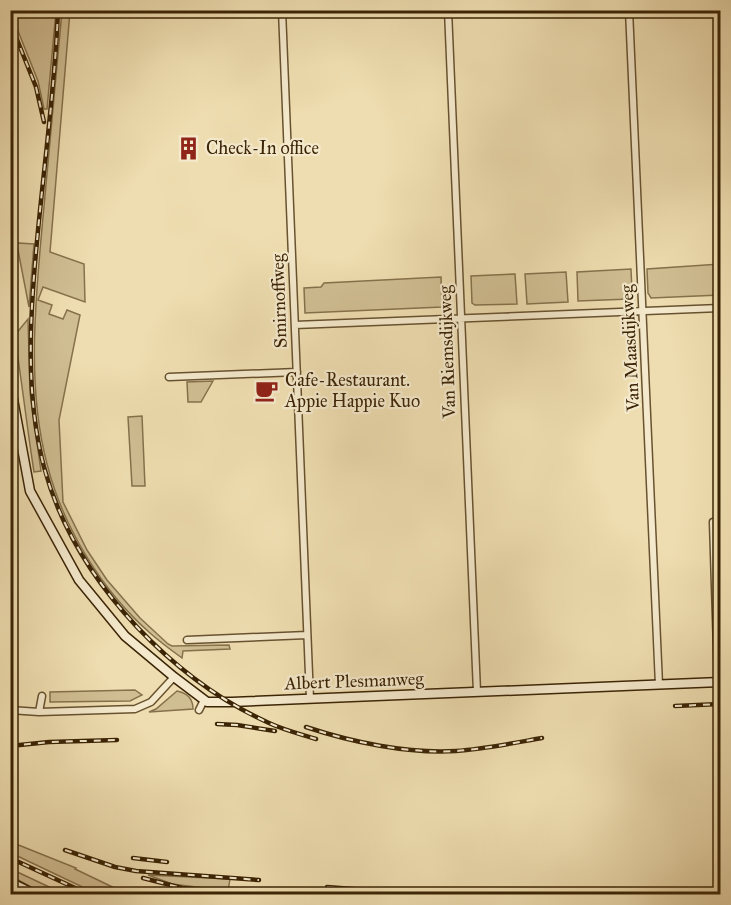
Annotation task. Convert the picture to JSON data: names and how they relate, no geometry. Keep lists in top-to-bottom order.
{
  "streets": {
    "street": [
      "Smirnoffweg",
      "Van Maasdijkweg",
      "Van Riemsdijkweg",
      "Albert Plesmanweg"
    ]
  },
  "crossings": [
    ["Smirnoffweg", "Albert Plesmanweg"],
    ["Van Maasdijkweg", "Albert Plesmanweg"],
    ["Van Riemsdijkweg", "Albert Plesmanweg"]
  ],
  "places": {
    "building": ["Check-In office"],
    "cafe": ["Cafe-Restaurant. Appie Happie Kuo"]
  }
}
